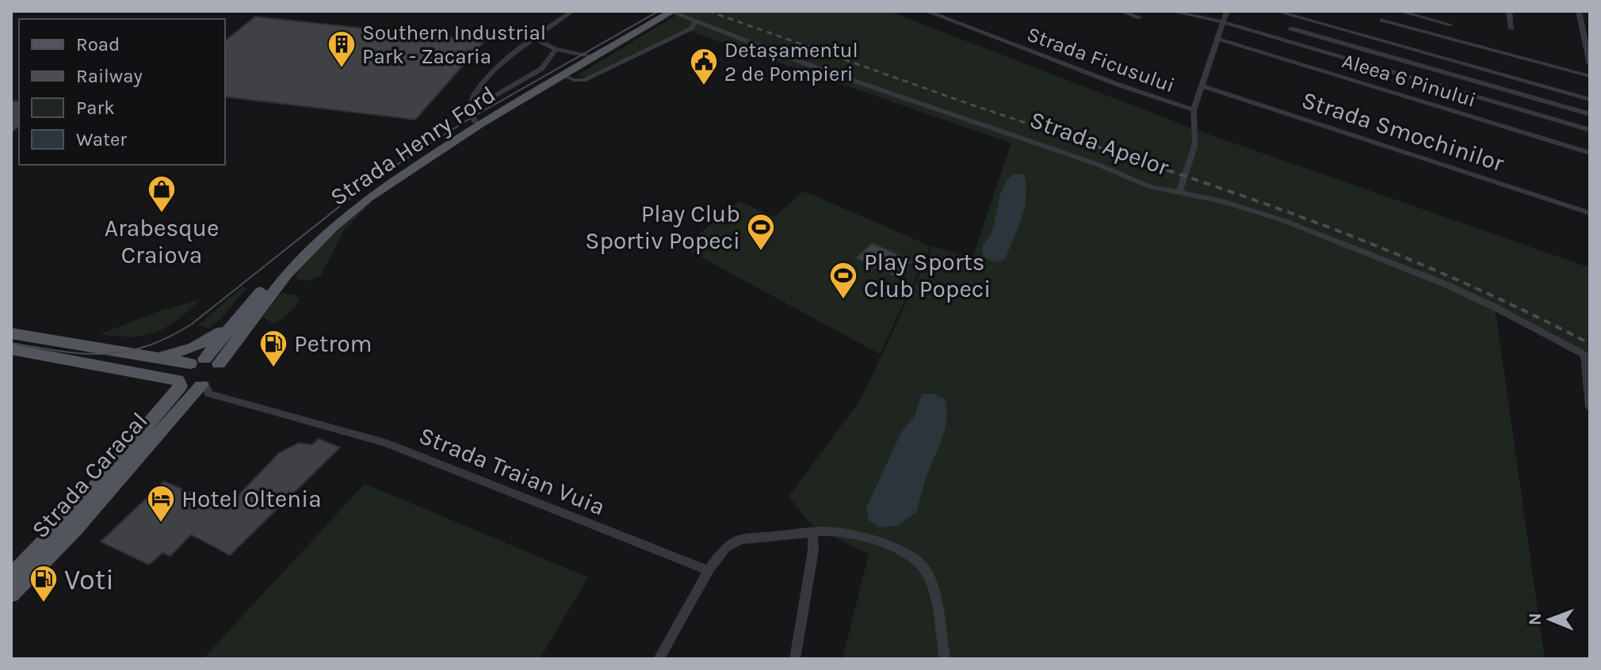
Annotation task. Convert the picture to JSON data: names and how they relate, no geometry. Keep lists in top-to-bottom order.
{
  "streets": {
    "main road": ["Strada Henry Ford", "Strada Caracal"],
    "street": [
      "Strada Ficusului",
      "Aleea 6 Pinului",
      "Strada Smochinilor",
      "Strada Apelor",
      "Strada Traian Vuia"
    ]
  },
  "crossings": [
    ["Strada Apelor", "Strada Henry Ford"],
    ["Strada Henry Ford", "Strada Caracal"],
    ["Strada Traian Vuia", "Strada Caracal"]
  ],
  "places": {
    "building": ["Southern Industrial Park - Zacaria"],
    "public building": ["Detașamentul 2 de Pompieri"],
    "shop": ["Arabesque Craiova"],
    "sports": ["Play Club Sportiv Popeci", "Play Sports Club Popeci"],
    "fuel station": ["Petrom", "Voti"],
    "hotel": ["Hotel Oltenia"]
  },
  "legend": [
    "Road",
    "Railway",
    "Park",
    "Water"
  ],
  "north": "left"
}
